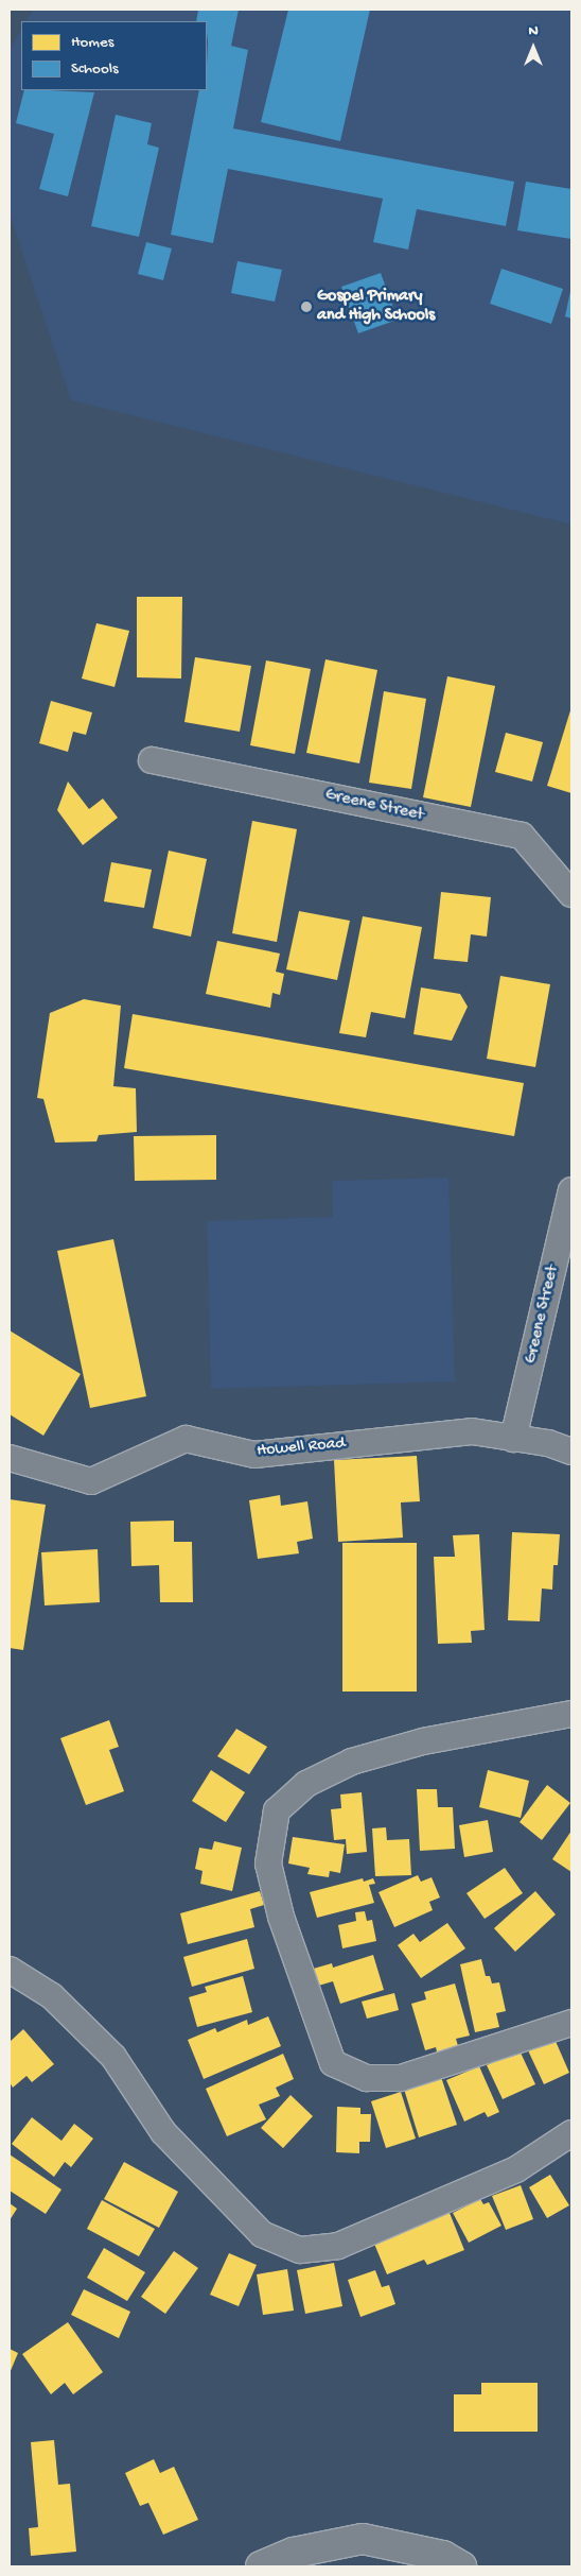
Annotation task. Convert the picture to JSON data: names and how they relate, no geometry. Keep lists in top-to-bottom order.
{
  "streets": {
    "street": ["Greene Street", "Howell Road"]
  },
  "crossings": [
    ["Greene Street", "Howell Road"]
  ],
  "places": ["Gospel Primary and High Schools"],
  "legend": ["Homes", "Schools"],
  "north": "top"
}
